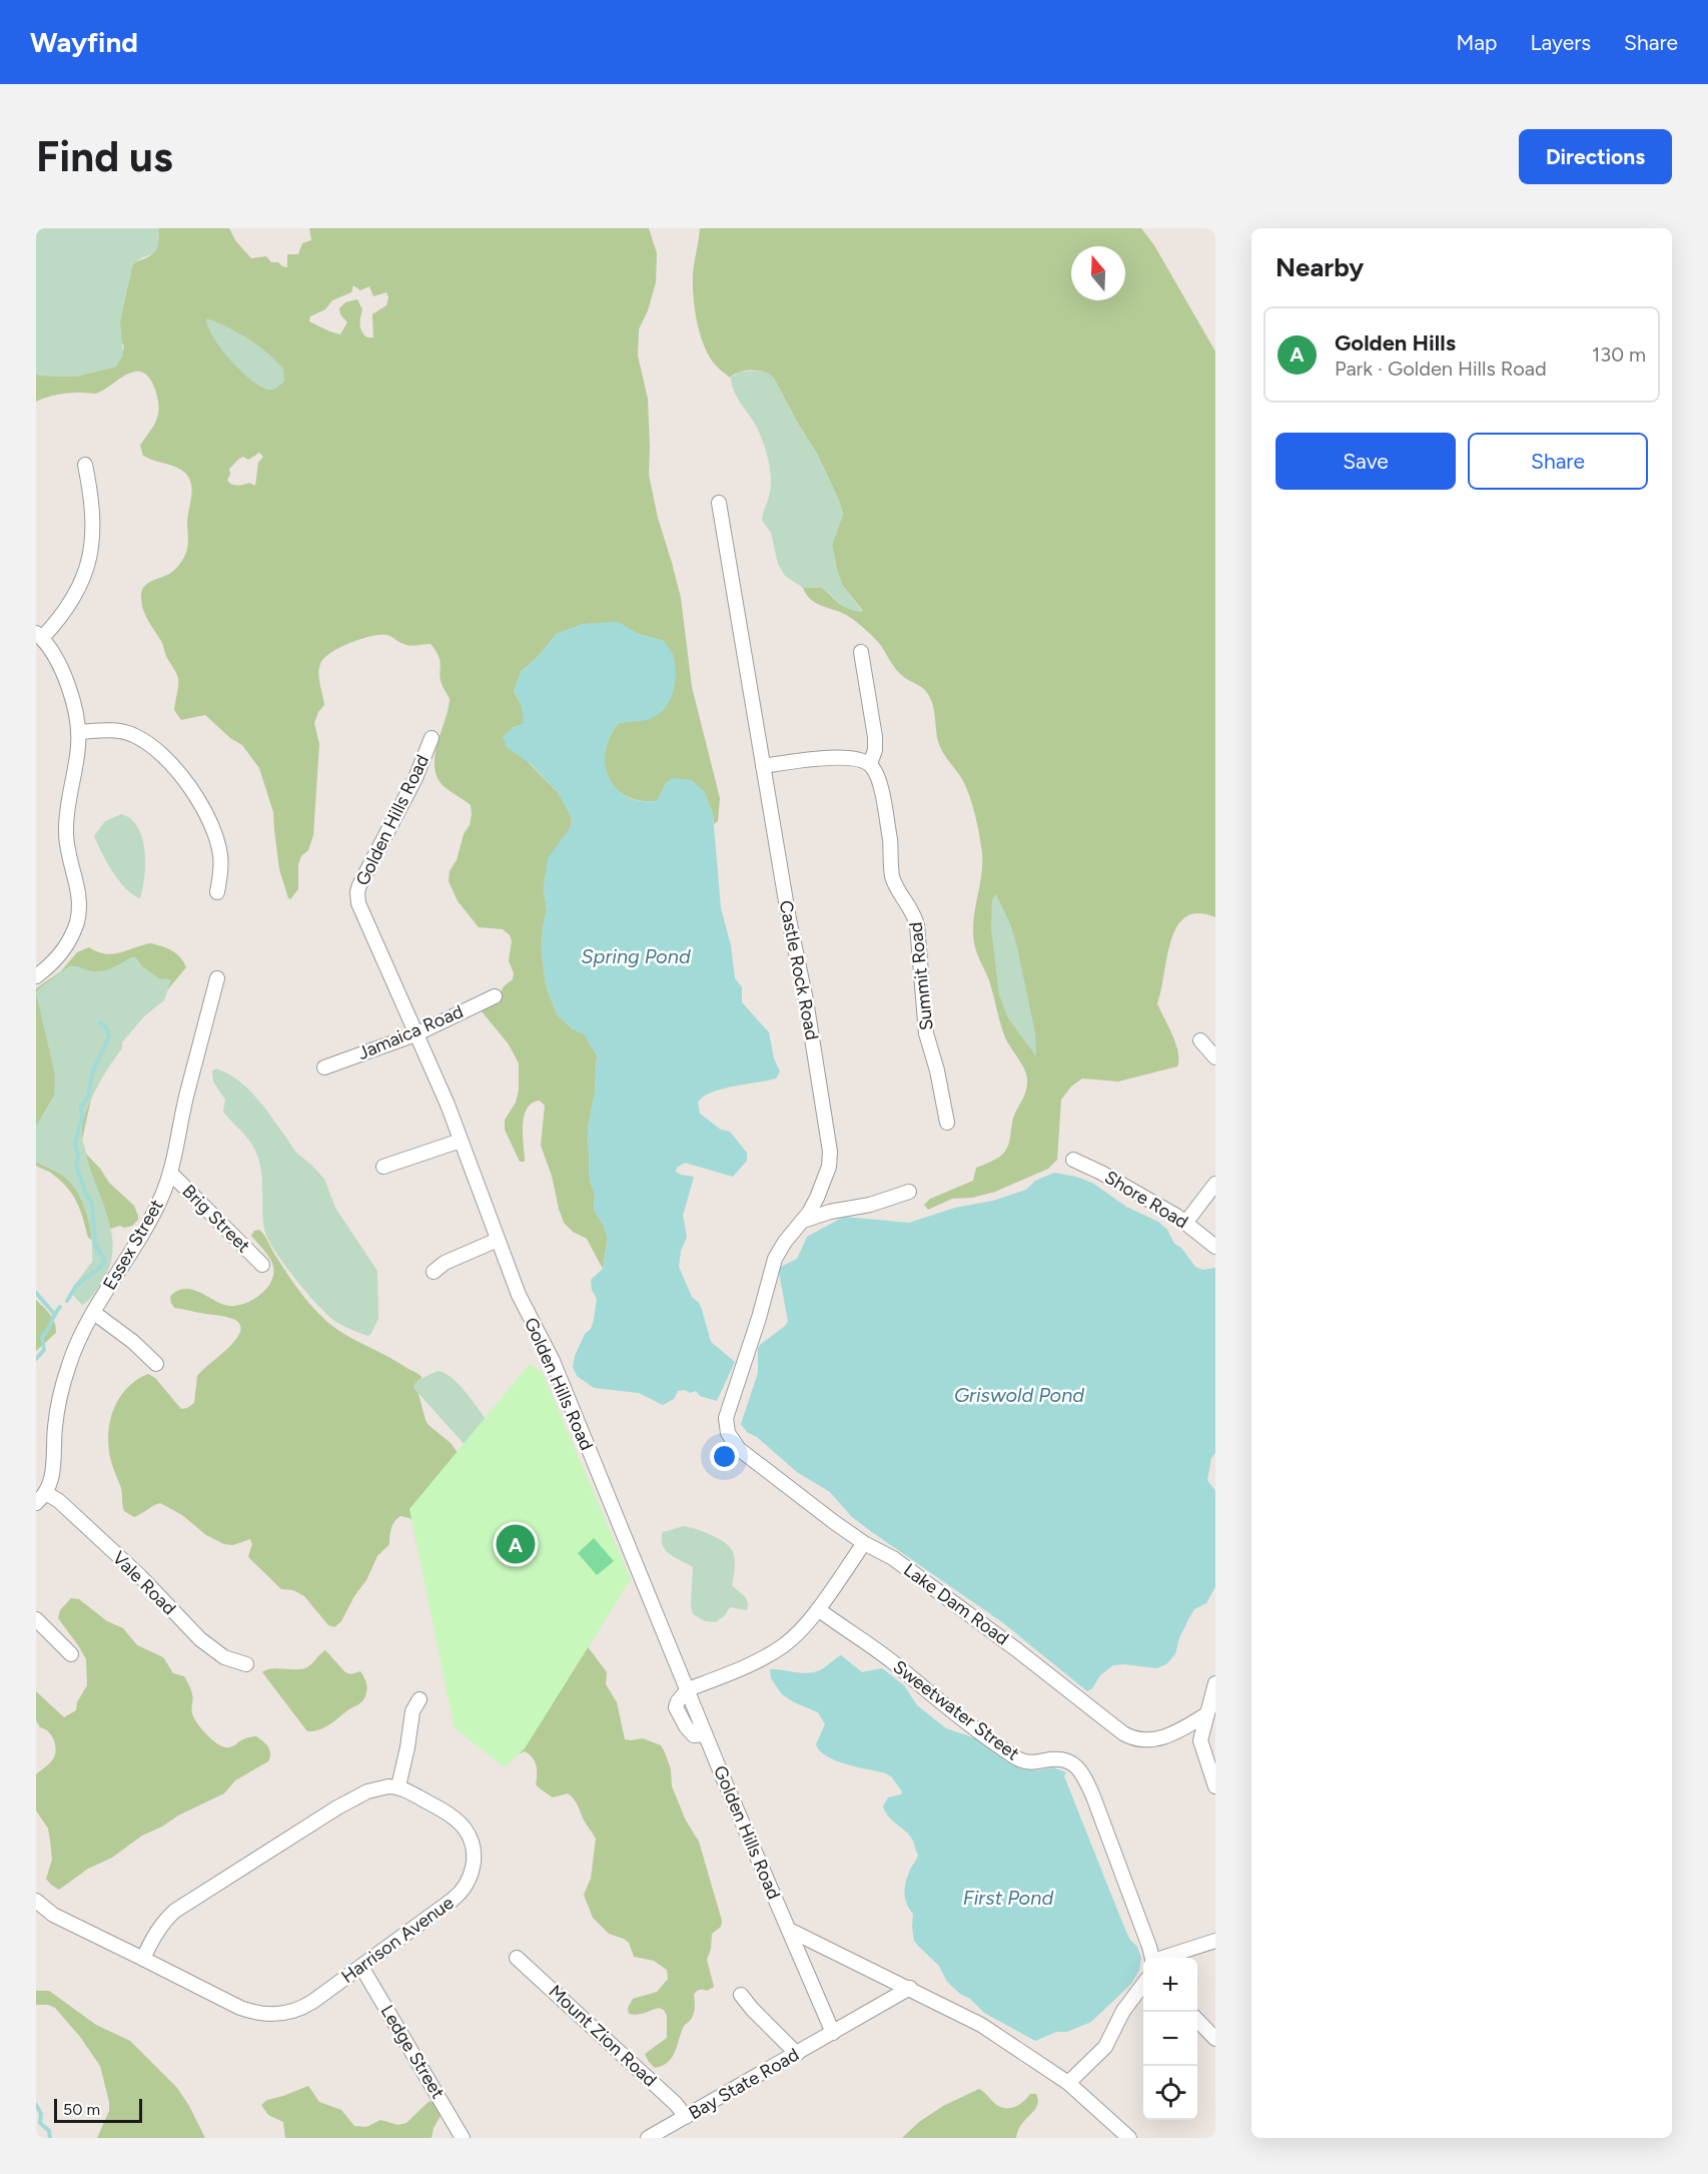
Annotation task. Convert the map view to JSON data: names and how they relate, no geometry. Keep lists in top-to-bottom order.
{
  "streets": {
    "street": [
      "Golden Hills Road",
      "Castle Rock Road",
      "Summit Road",
      "Jamaica Road",
      "Shore Road",
      "Brig Street",
      "Essex Street",
      "Vale Road",
      "Lake Dam Road",
      "Sweetwater Street",
      "Harrison Avenue",
      "Mount Zion Road",
      "Ledge Street",
      "Bay State Road"
    ]
  },
  "crossings": [
    ["Golden Hills Road", "Jamaica Road"],
    ["Golden Hills Road", "Bay State Road"],
    ["Castle Rock Road", "Lake Dam Road"],
    ["Brig Street", "Essex Street"],
    ["Essex Street", "Vale Road"],
    ["Harrison Avenue", "Ledge Street"],
    ["Mount Zion Road", "Bay State Road"]
  ],
  "water": ["Spring Pond", "Griswold Pond", "First Pond"],
  "scale_bar": "50 m",
  "north": "top",
  "page": {
    "header": "Wayfind",
    "nav": ["Map", "Layers", "Share"],
    "buttons": [
      "Directions",
      ["Save", "Share"]
    ],
    "title": "Find us",
    "heading": "Nearby",
    "list": [
      {
        "mark": "A",
        "name": "Golden Hills",
        "note": "Park · Golden Hills Road",
        "value": "130 m"
      }
    ],
    "pins": "A",
    "map_buttons": ["+", "−"],
    "scale": "50 m"
  }
}
